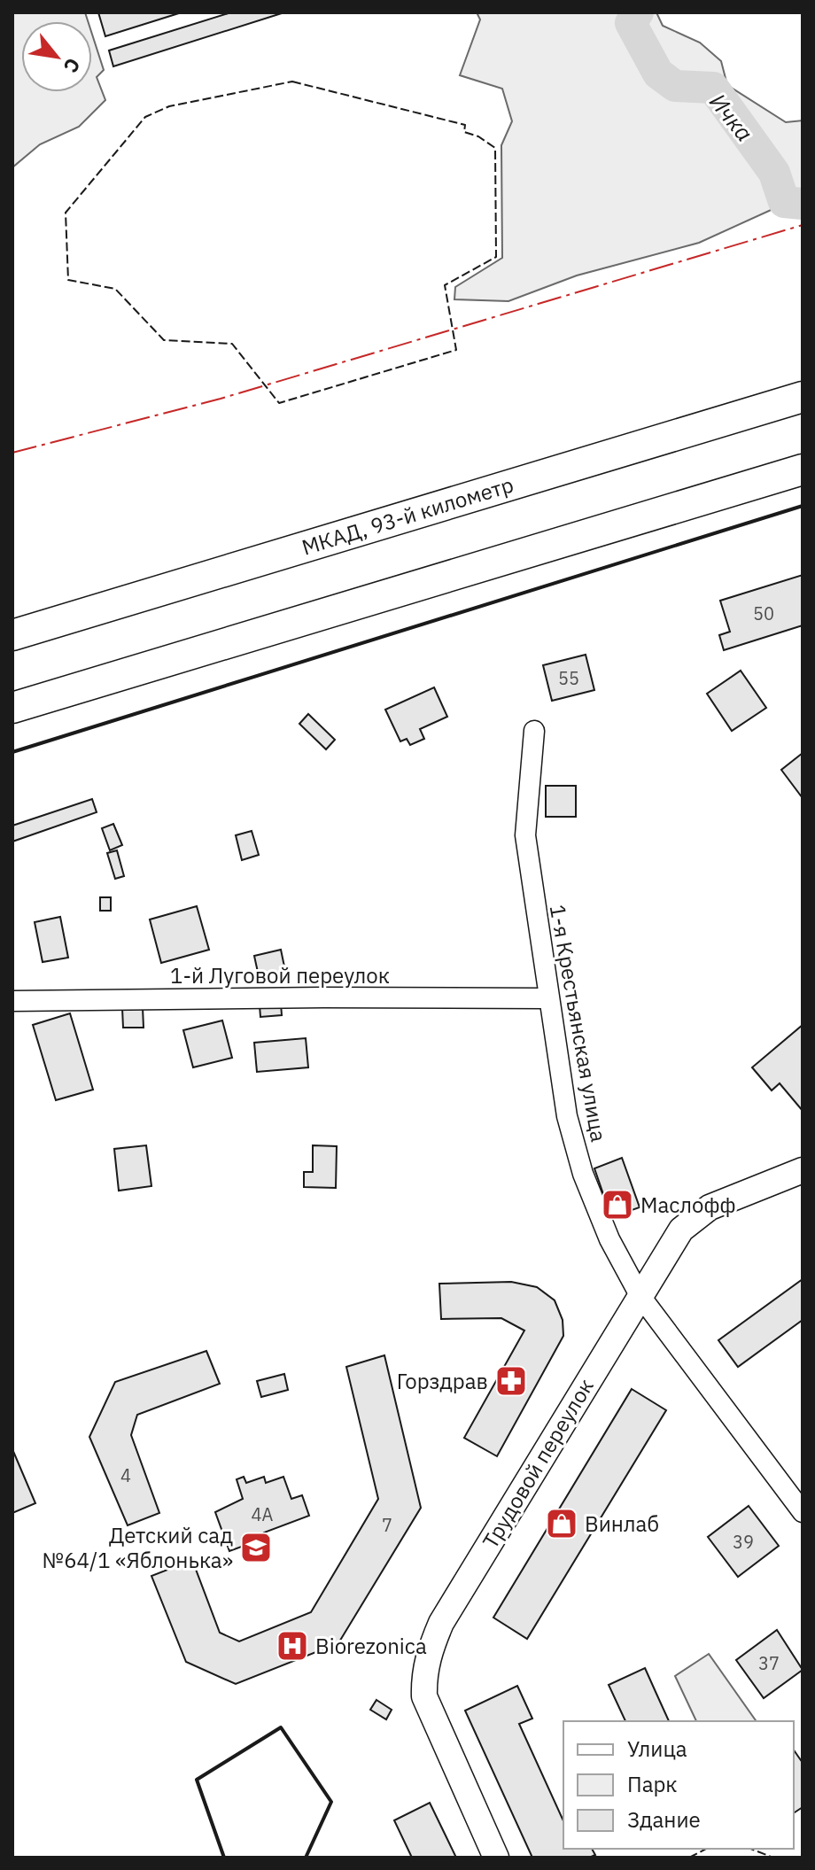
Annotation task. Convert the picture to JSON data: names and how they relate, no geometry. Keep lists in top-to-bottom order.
{
  "streets": {
    "highway": ["МКАД, 93-й километр"],
    "main road": ["Трудовой переулок"],
    "street": ["1-й Луговой переулок", "1-я Крестьянская улица"]
  },
  "crossings": [
    ["1-й Луговой переулок", "1-я Крестьянская улица"],
    ["1-я Крестьянская улица", "Трудовой переулок"]
  ],
  "water": ["Ичка"],
  "places": {
    "shop": ["Маслофф", "Винлаб"],
    "pharmacy": ["Горздрав"],
    "school or university": ["Детский сад №64/1 «Яблонька»"],
    "hospital": ["Biorezonica"]
  },
  "house_numbers": [
    "50",
    "55",
    "4",
    "4А",
    "7",
    "39",
    "37"
  ],
  "legend": ["Улица", "Парк", "Здание"],
  "north": "bottom right"
}
